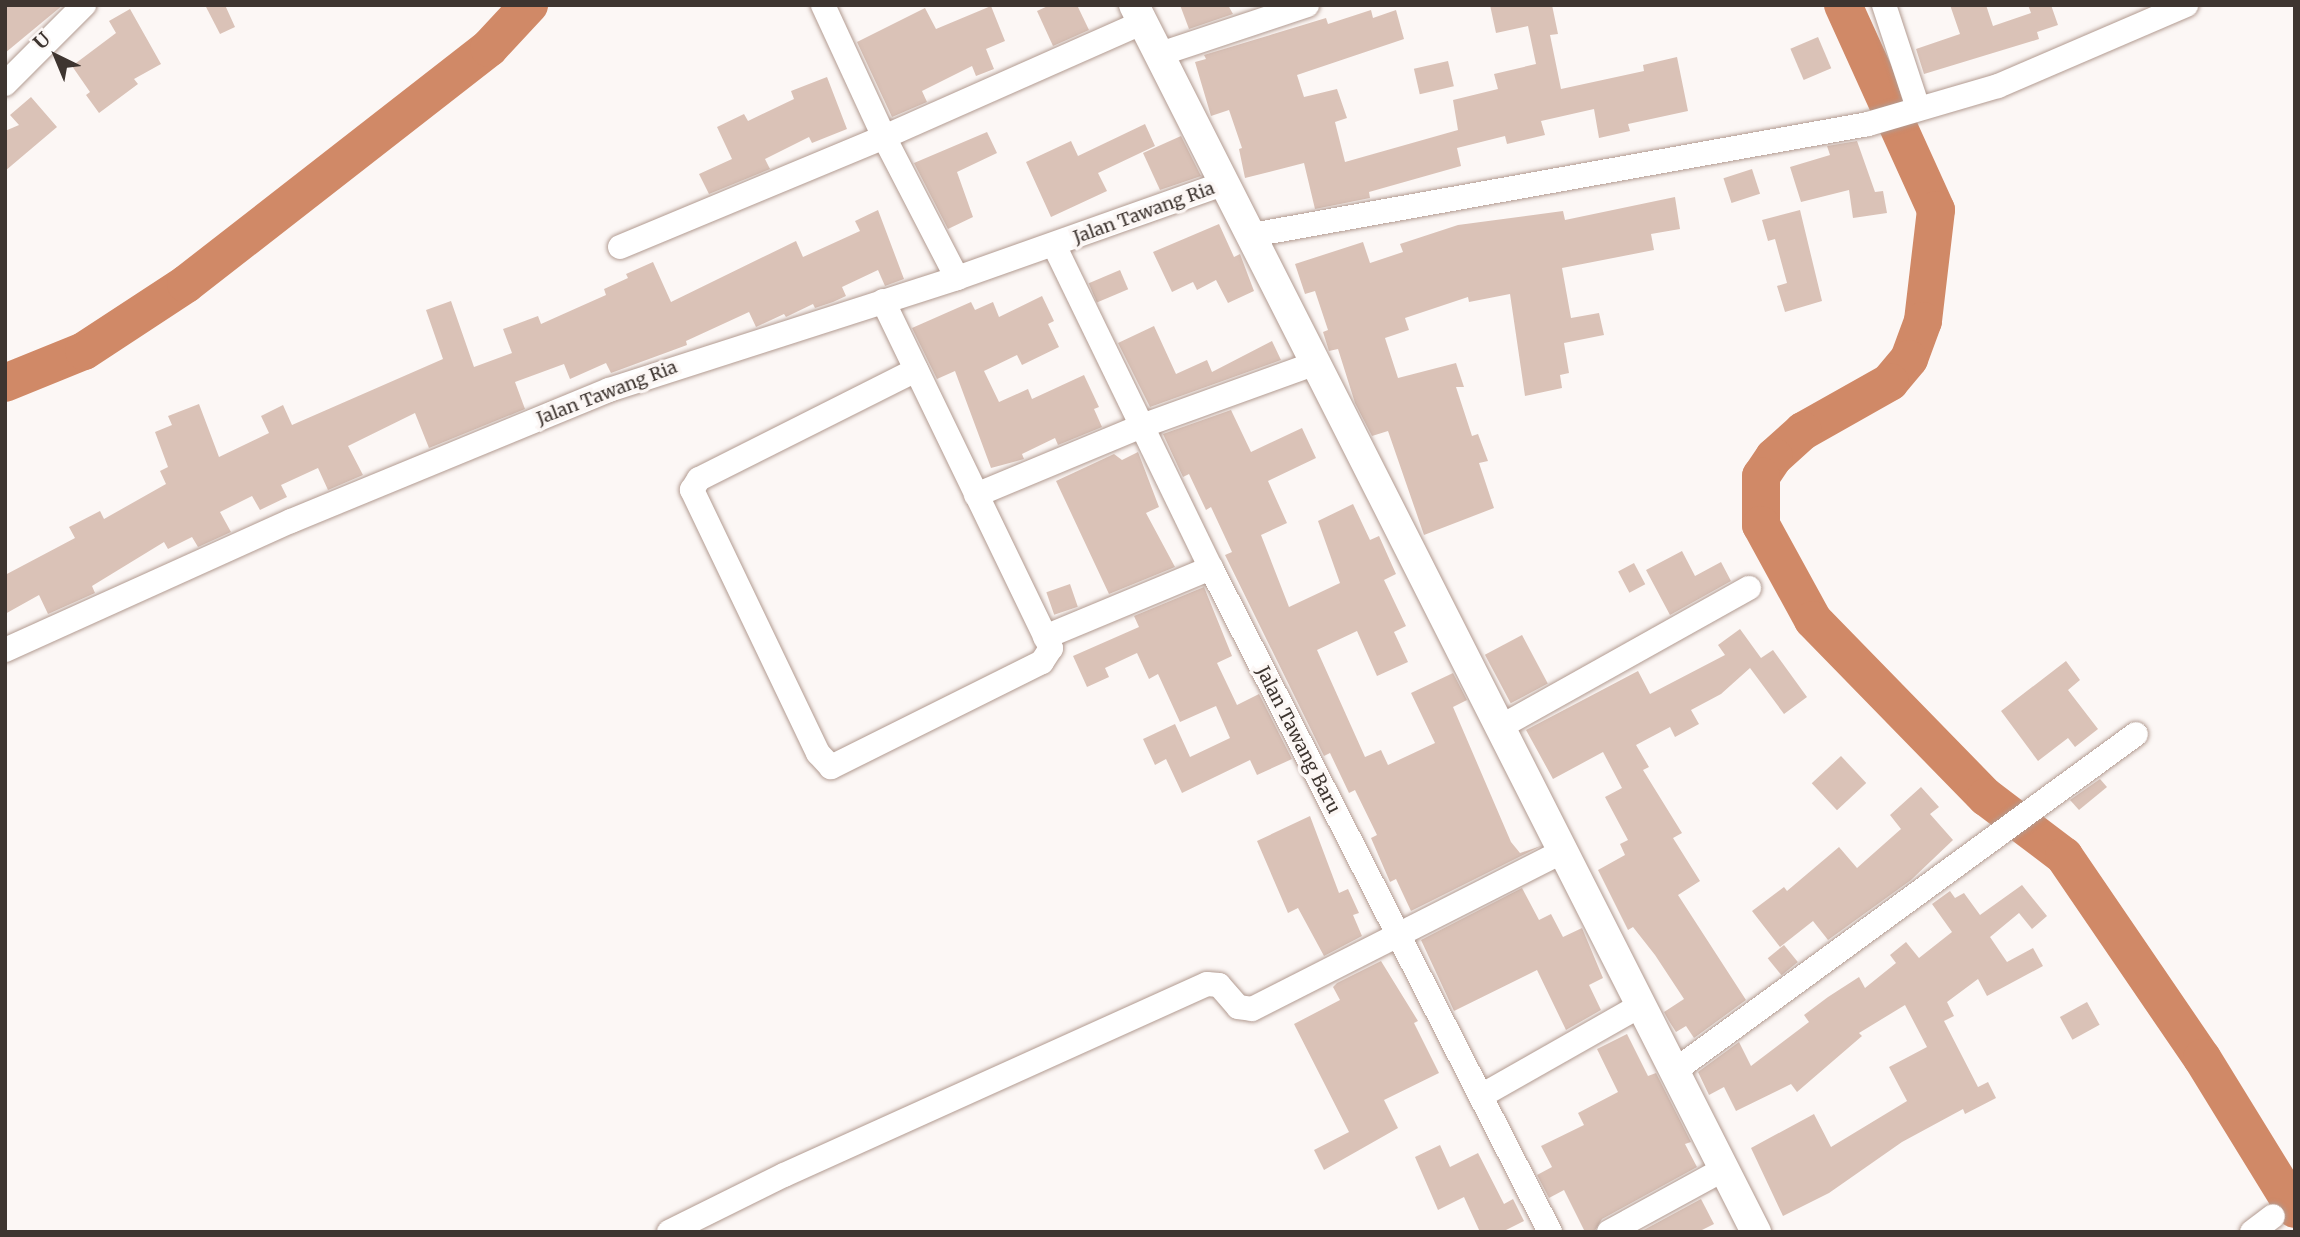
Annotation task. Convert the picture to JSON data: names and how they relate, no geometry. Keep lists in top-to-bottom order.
{
  "streets": {
    "street": ["Jalan Tawang Ria", "Jalan Tawang Baru"]
  },
  "crossings": [
    ["Jalan Tawang Ria", "Jalan Tawang Baru"]
  ],
  "north": "top left"
}
